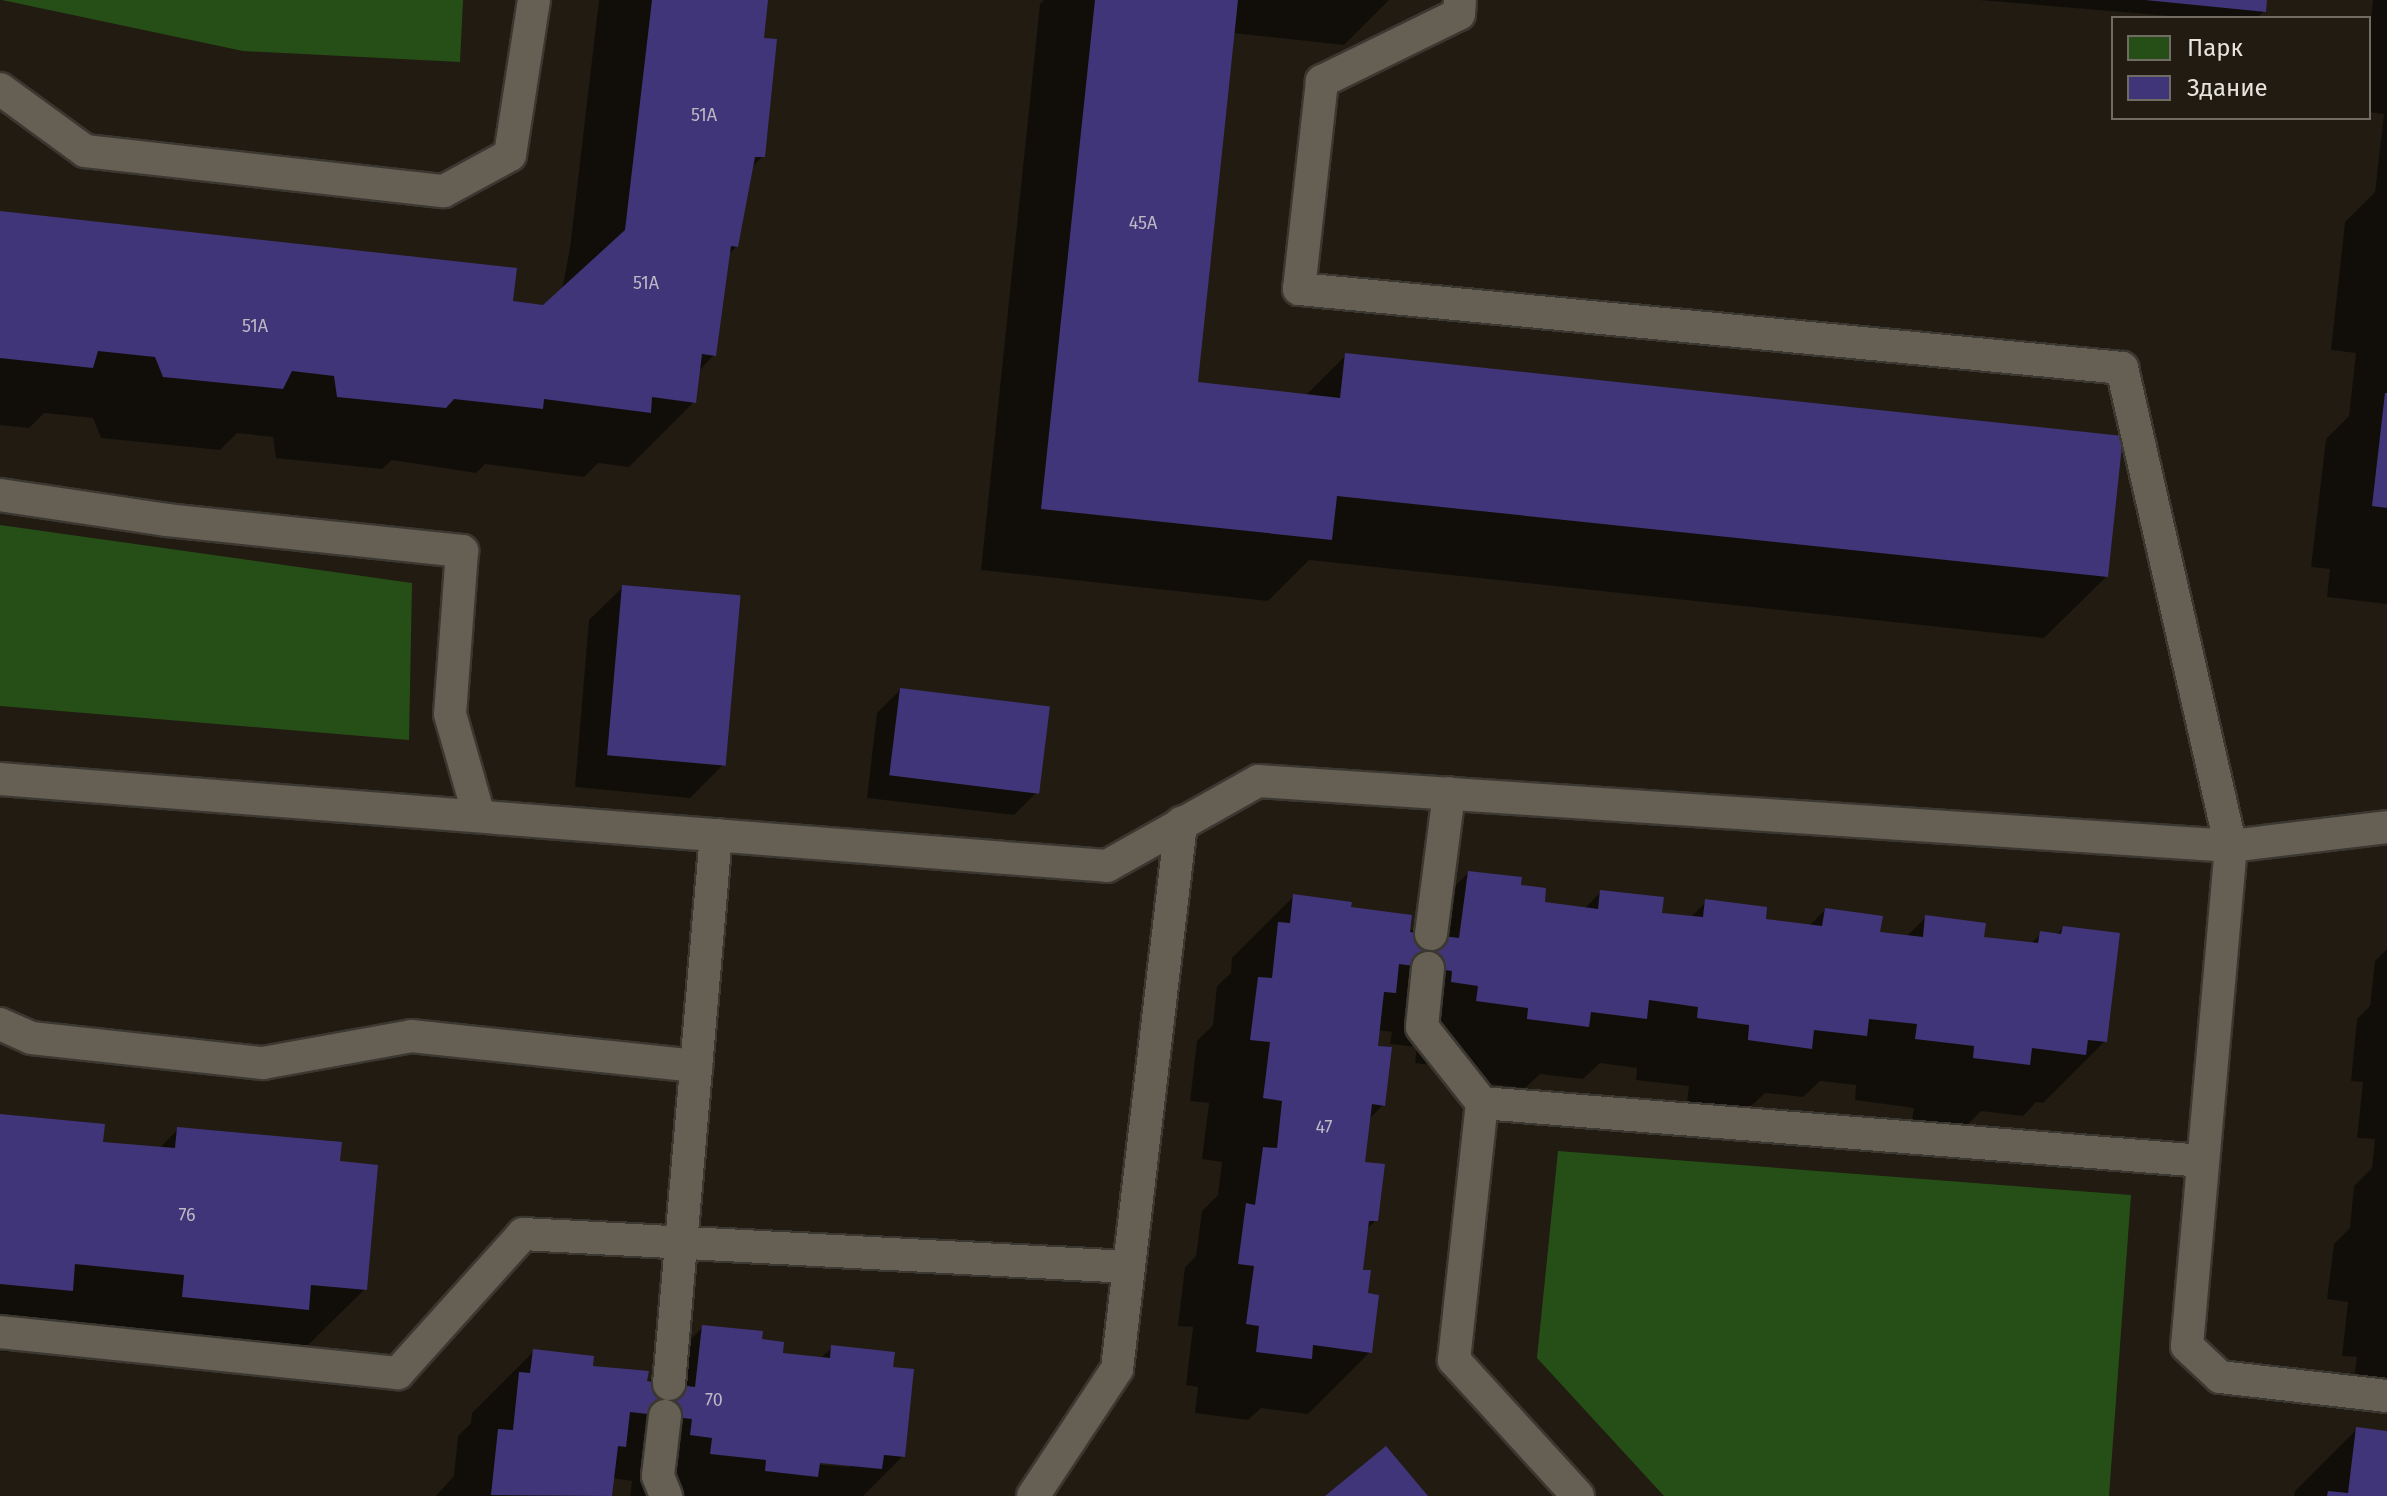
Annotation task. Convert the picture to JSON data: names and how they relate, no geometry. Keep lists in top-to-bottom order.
{
  "house_numbers": [
    "51А",
    "45А",
    "51А",
    "51А",
    "47",
    "76",
    "70"
  ],
  "legend": ["Парк", "Здание"]
}
